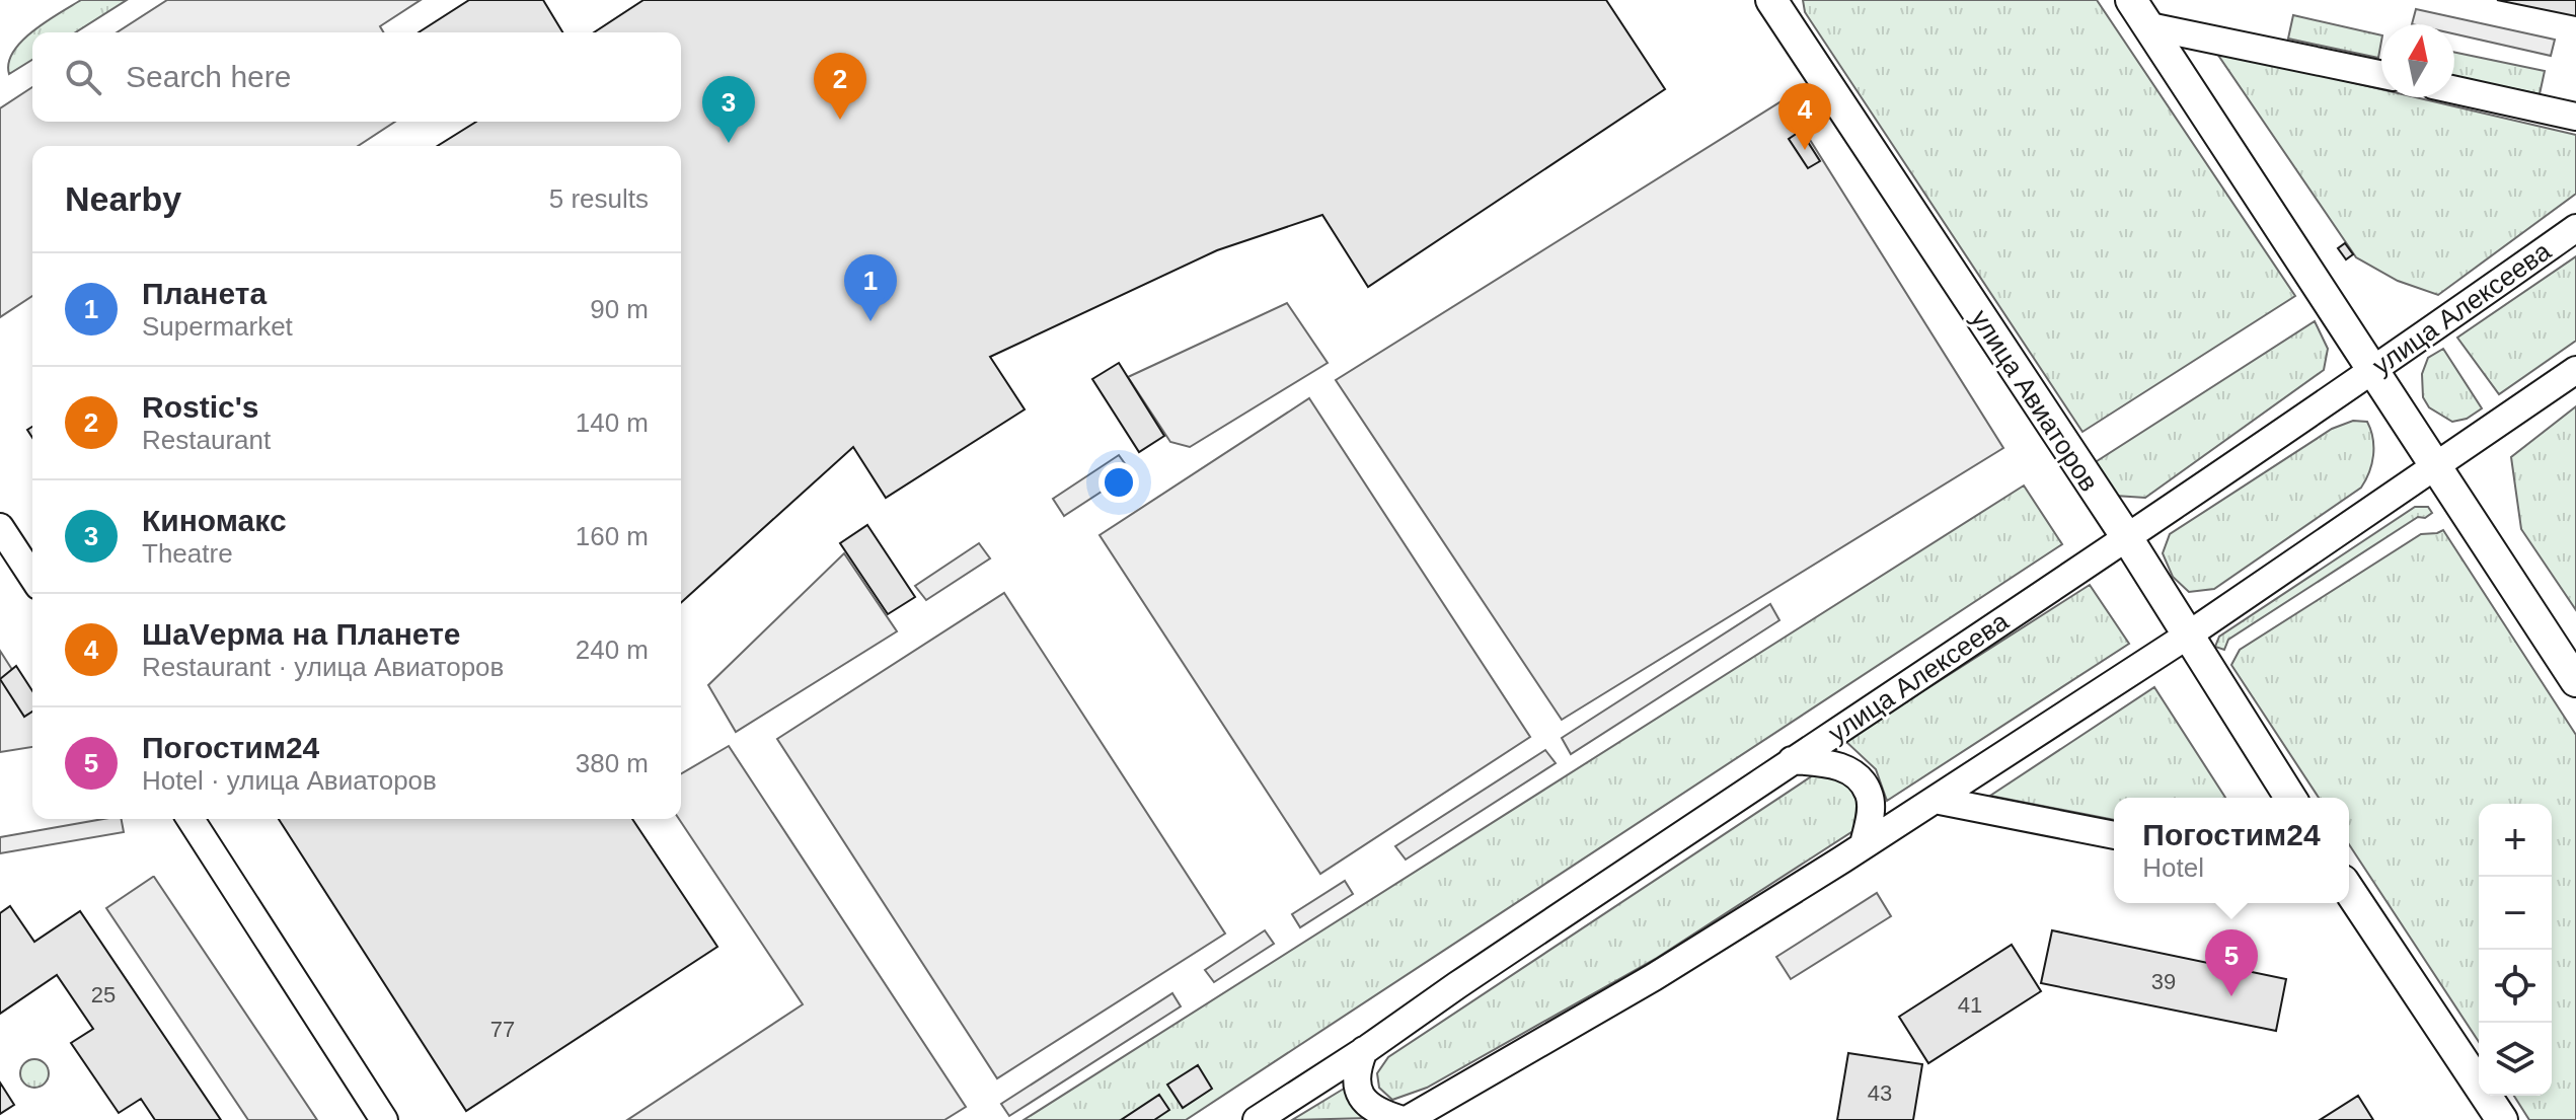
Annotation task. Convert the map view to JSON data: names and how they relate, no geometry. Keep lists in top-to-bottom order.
{
  "streets": {
    "main road": ["улица Авиаторов"],
    "street": ["улица Алексеева"]
  },
  "crossings": [
    ["улица Алексеева", "улица Авиаторов"]
  ],
  "house_numbers": [
    "39",
    "25",
    "41",
    "77",
    "43"
  ],
  "north": "top",
  "page": {
    "search": "Search here",
    "pins": [
      "2",
      "3",
      "4",
      "1",
      "5"
    ],
    "heading": ["Nearby", "5 results"],
    "list": [
      {
        "mark": "1",
        "name": "Планета",
        "note": "Supermarket",
        "value": "90 m"
      },
      {
        "mark": "2",
        "name": "Rostic's",
        "note": "Restaurant",
        "value": "140 m"
      },
      {
        "mark": "3",
        "name": "Киномакс",
        "note": "Theatre",
        "value": "160 m"
      },
      {
        "mark": "4",
        "name": "ШаVерма на Планете",
        "note": "Restaurant · улица Авиаторов",
        "value": "240 m"
      },
      {
        "mark": "5",
        "name": "Погостим24",
        "note": "Hotel · улица Авиаторов",
        "value": "380 m"
      }
    ],
    "popup": ["Погостим24", "Hotel"],
    "map_buttons": ["+", "−"]
  }
}
